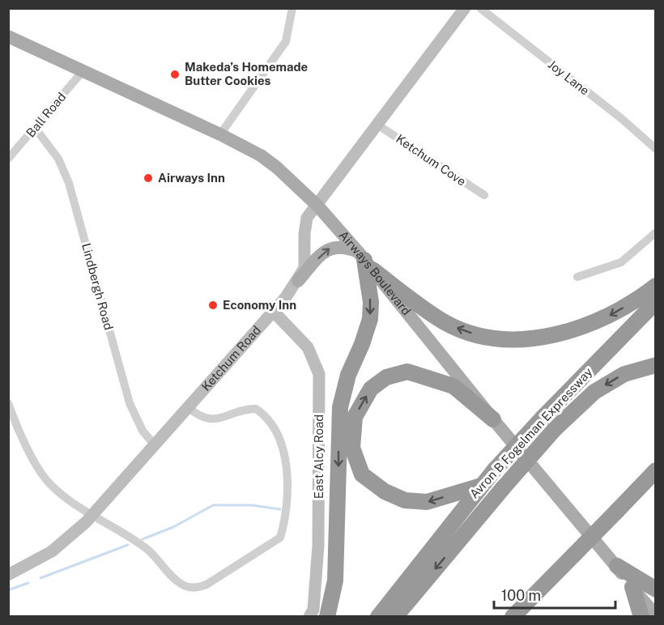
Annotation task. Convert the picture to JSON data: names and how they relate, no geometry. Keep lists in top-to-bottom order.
{
  "streets": {
    "highway": ["Avron B Fogelman Expressway"],
    "main road": ["Airways Boulevard", "Ketchum Road", "East Alcy Road"],
    "street": [
      "Joy Lane",
      "Ball Road",
      "Ketchum Cove",
      "Lindbergh Road"
    ]
  },
  "crossings": [
    ["Ball Road", "Airways Boulevard"],
    ["Ball Road", "Lindbergh Road"],
    ["Ketchum Cove", "Ketchum Road"],
    ["Airways Boulevard", "Ketchum Road"],
    ["Lindbergh Road", "Ketchum Road"],
    ["Ketchum Road", "East Alcy Road"]
  ],
  "places": ["Makeda’s Homemade Butter Cookies", "Airways Inn", "Economy Inn"],
  "scale_bar": "100 m"
}
